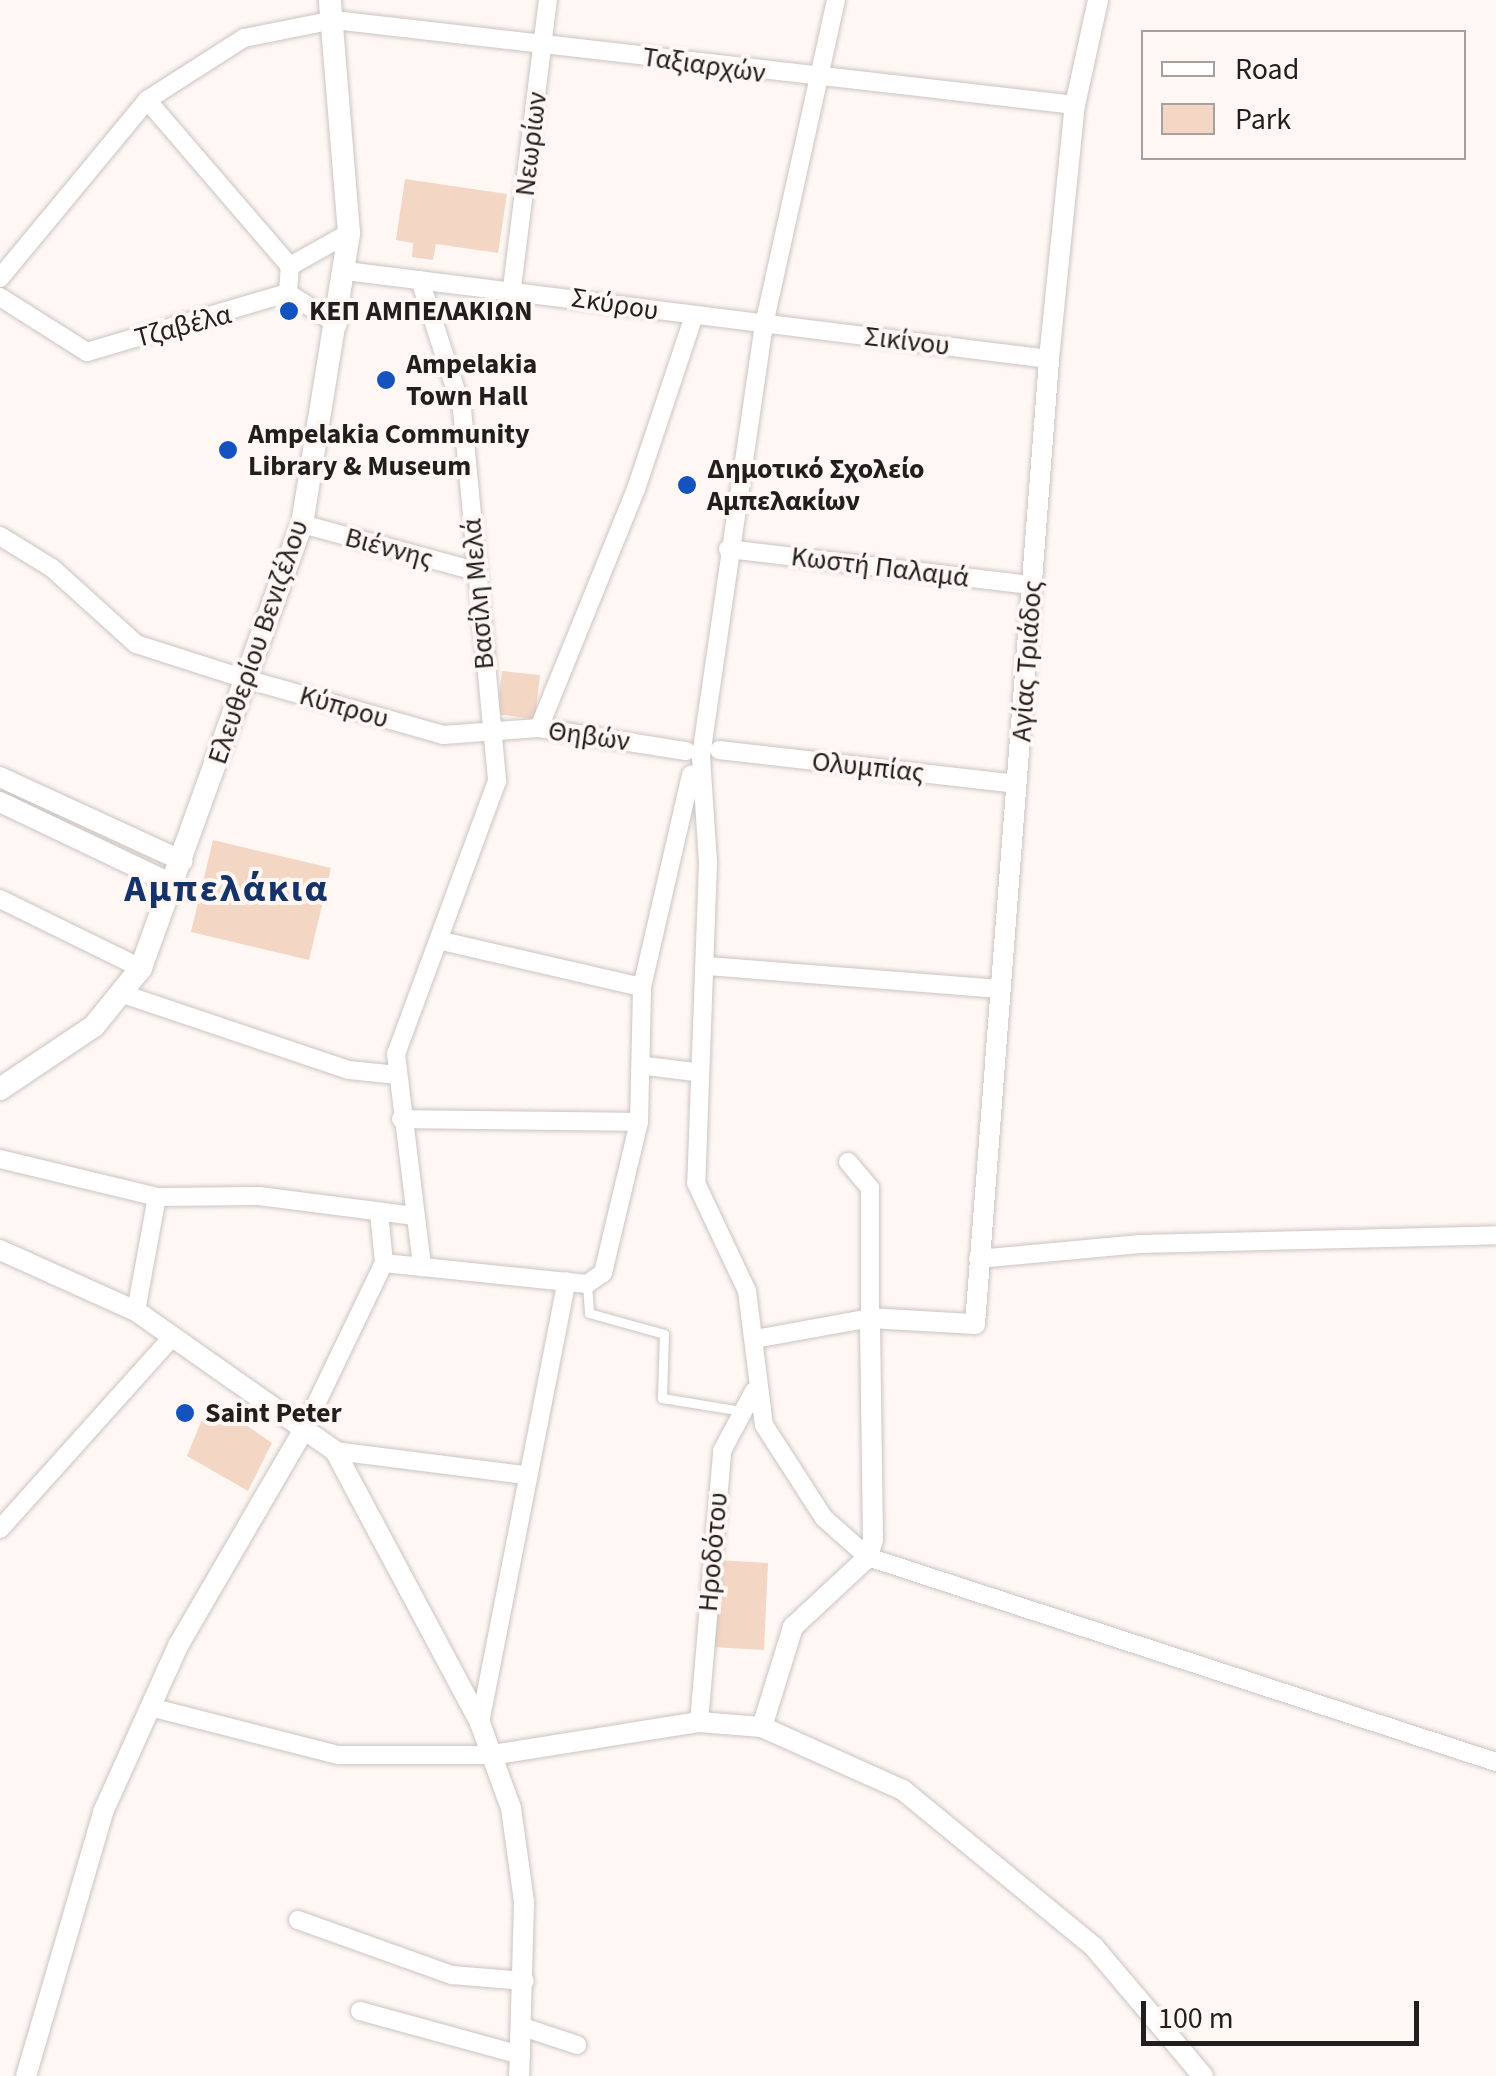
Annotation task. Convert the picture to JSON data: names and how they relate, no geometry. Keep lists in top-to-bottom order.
{
  "streets": {
    "main road": ["Ελευθερίου Βενιζέλου"],
    "street": [
      "Ταξιαρχών",
      "Νεωρίων",
      "Σκύρου",
      "Τζαβέλα",
      "Σικίνου",
      "Βιέννης",
      "Κωστή Παλαμά",
      "Βασίλη Μελά",
      "Αγίας Τριάδος",
      "Κύπρου",
      "Θηβών",
      "Ολυμπίας",
      "Ηροδότου"
    ]
  },
  "crossings": [
    ["Ταξιαρχών", "Νεωρίων"],
    ["Ταξιαρχών", "Ελευθερίου Βενιζέλου"],
    ["Ταξιαρχών", "Αγίας Τριάδος"],
    ["Νεωρίων", "Σκύρου"],
    ["Σκύρου", "Σικίνου"],
    ["Σκύρου", "Βασίλη Μελά"],
    ["Σκύρου", "Ελευθερίου Βενιζέλου"],
    ["Σικίνου", "Αγίας Τριάδος"],
    ["Βιέννης", "Βασίλη Μελά"],
    ["Βιέννης", "Ελευθερίου Βενιζέλου"],
    ["Κωστή Παλαμά", "Αγίας Τριάδος"],
    ["Βασίλη Μελά", "Κύπρου"],
    ["Βασίλη Μελά", "Θηβών"],
    ["Ελευθερίου Βενιζέλου", "Κύπρου"],
    ["Αγίας Τριάδος", "Ολυμπίας"],
    ["Κύπρου", "Θηβών"]
  ],
  "districts": ["Αμπελάκια"],
  "places": [
    "ΚΕΠ ΑΜΠΕΛΑΚΙΩΝ",
    "Ampelakia Town Hall",
    "Ampelakia Community Library & Museum",
    "Δημοτικό Σχολείο Αμπελακίων",
    "Saint Peter"
  ],
  "legend": ["Road", "Park"],
  "scale_bar": "100 m"
}
